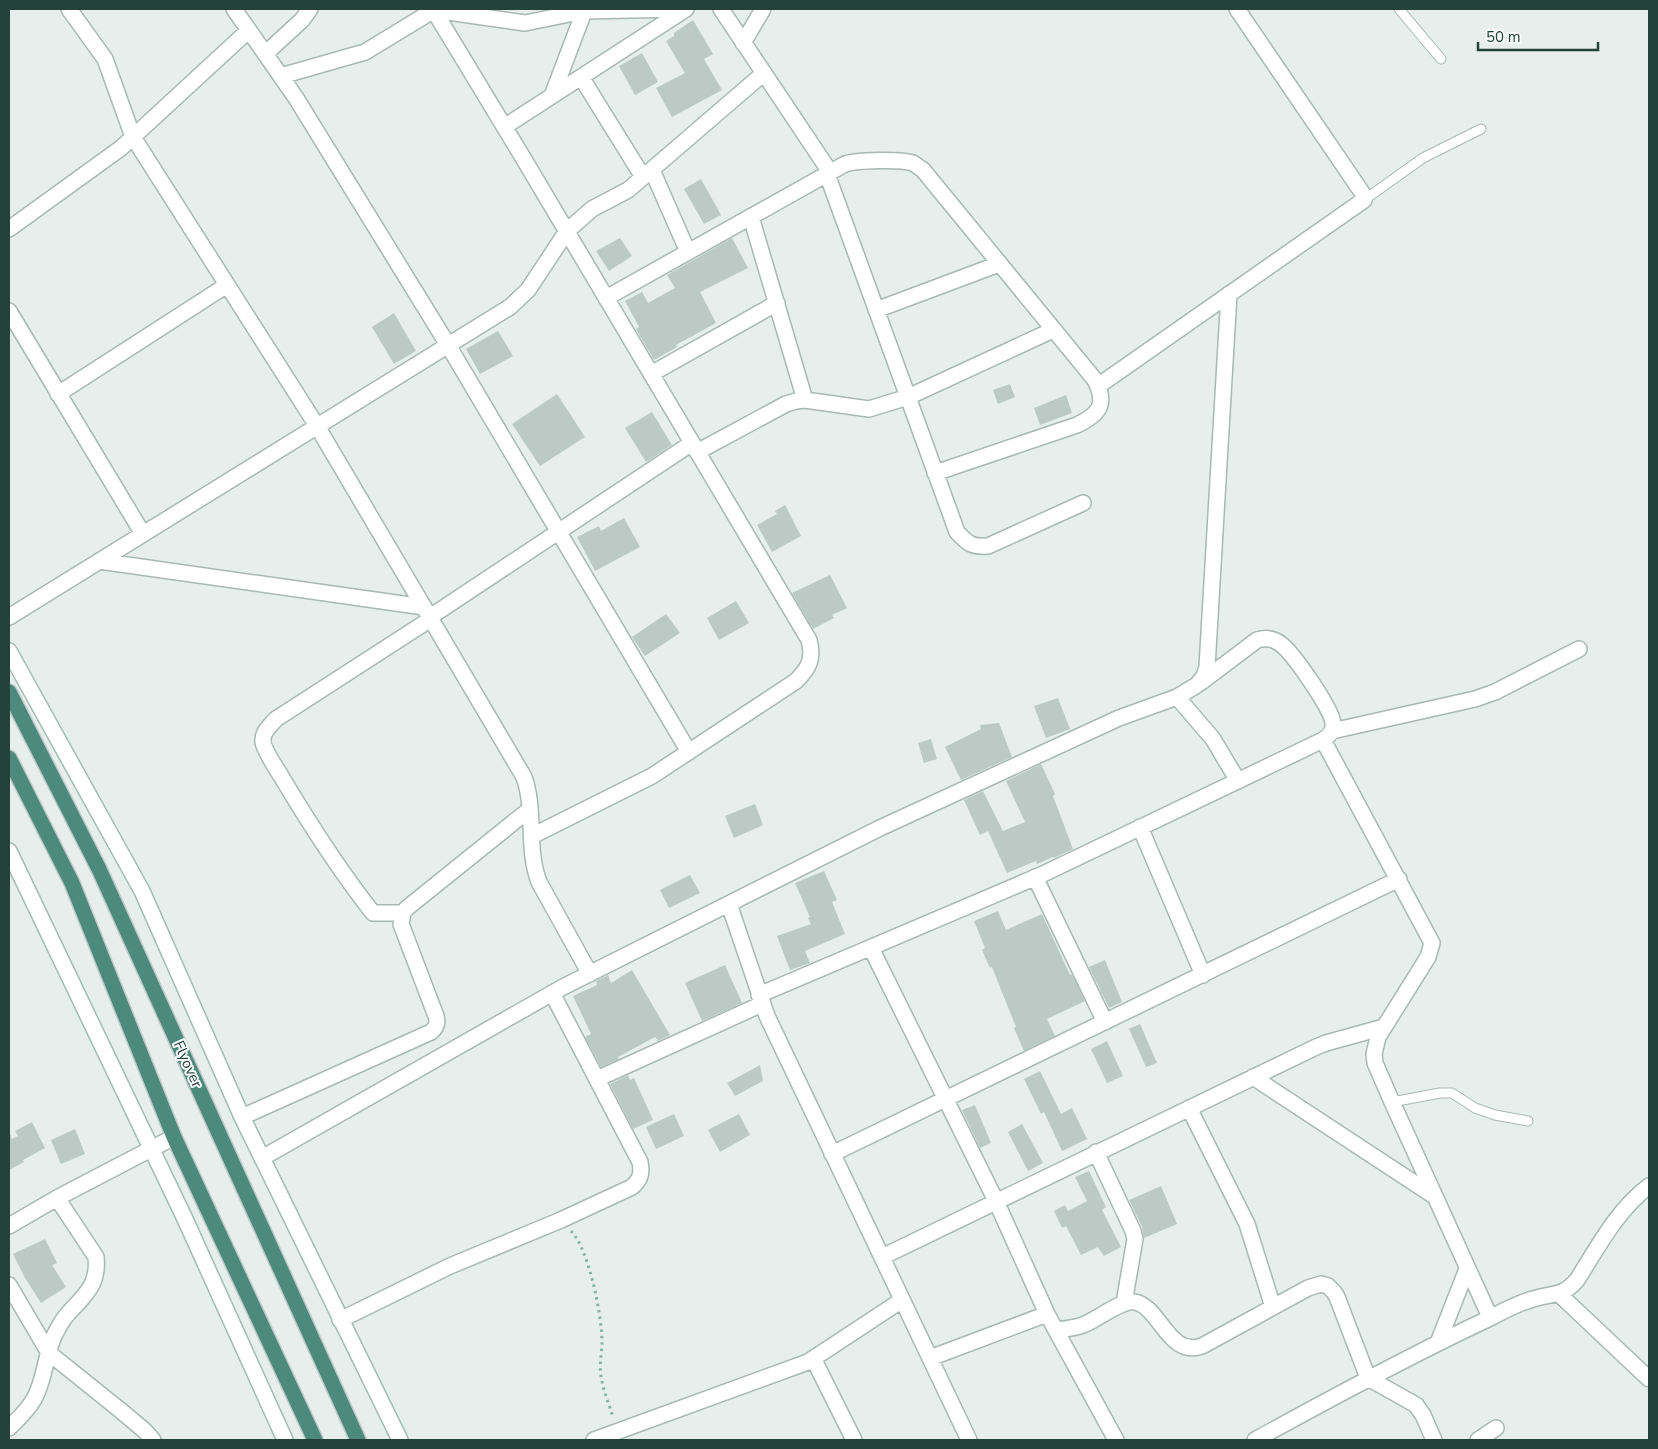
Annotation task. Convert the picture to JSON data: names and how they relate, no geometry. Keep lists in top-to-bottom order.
{
  "streets": {
    "highway": ["Flyover"]
  },
  "scale_bar": "50 m"
}
